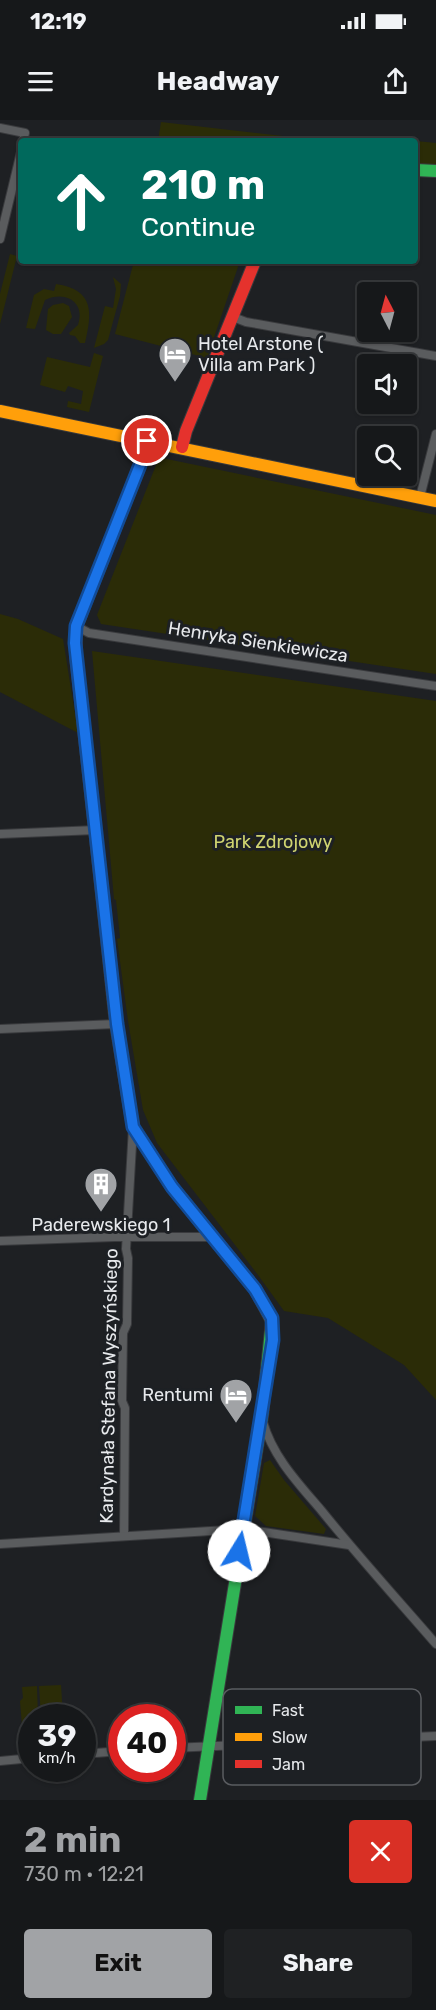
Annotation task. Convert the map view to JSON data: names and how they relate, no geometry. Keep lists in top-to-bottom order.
{
  "streets": {
    "street": ["Henryka Sienkiewicza", "Kardynała Stefana Wyszyńskiego"]
  },
  "parks": ["Park Zdrojowy"],
  "places": {
    "hotel": ["Hotel Arstone ( Villa am Park )", "Rentumi"],
    "building": ["Paderewskiego 1"]
  },
  "legend": ["Fast", "Slow", "Jam"],
  "north": "top",
  "page": {
    "status": "12:19",
    "header": "Headway",
    "turn": ["210 m", "Continue"],
    "speed": "39 km/h",
    "limit": "40",
    "heading": ["2 min", "730 m · 12:21"],
    "buttons": ["Exit", "Share"]
  }
}
